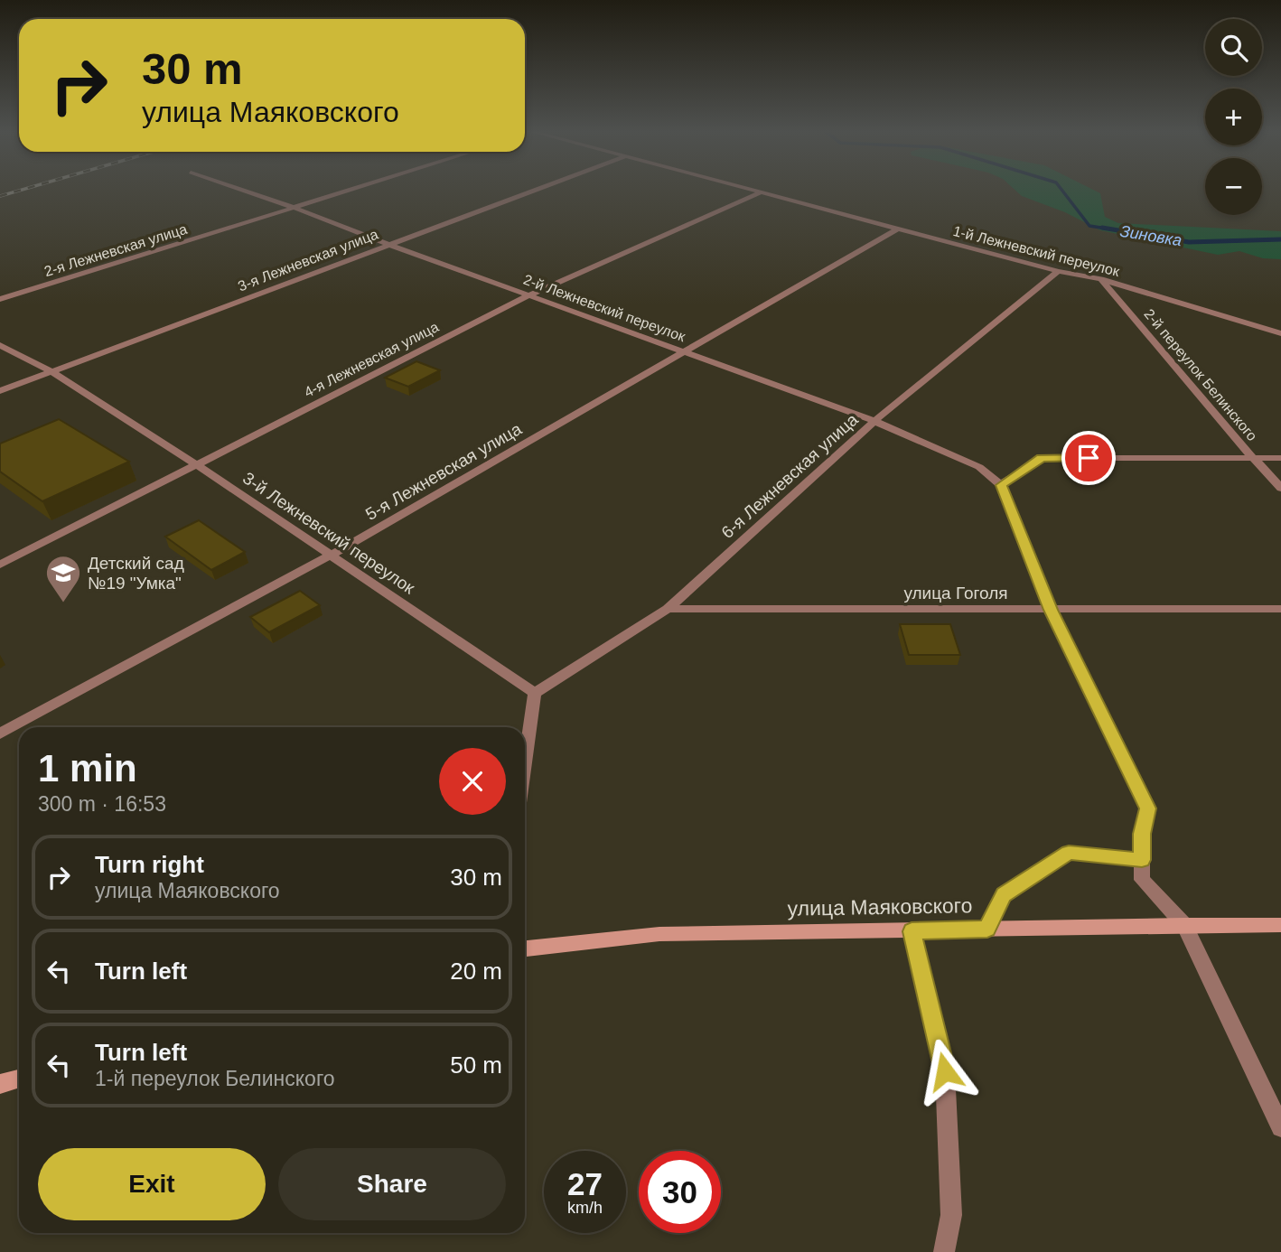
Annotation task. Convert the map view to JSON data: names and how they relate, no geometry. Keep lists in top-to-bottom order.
{
  "streets": {
    "main road": ["улица Маяковского"],
    "street": [
      "2-я Лежневская улица",
      "1-й Лежневский переулок",
      "3-я Лежневская улица",
      "2-й Лежневский переулок",
      "4-я Лежневская улица",
      "2-й переулок Белинского",
      "5-я Лежневская улица",
      "6-я Лежневская улица",
      "3-й Лежневский переулок",
      "улица Гоголя"
    ]
  },
  "crossings": [
    ["2-я Лежневская улица", "2-й Лежневский переулок"],
    ["1-й Лежневский переулок", "4-я Лежневская улица"],
    ["1-й Лежневский переулок", "2-й переулок Белинского"],
    ["1-й Лежневский переулок", "5-я Лежневская улица"],
    ["1-й Лежневский переулок", "6-я Лежневская улица"],
    ["3-я Лежневская улица", "2-й Лежневский переулок"],
    ["3-я Лежневская улица", "3-й Лежневский переулок"],
    ["2-й Лежневский переулок", "4-я Лежневская улица"],
    ["2-й Лежневский переулок", "5-я Лежневская улица"],
    ["2-й Лежневский переулок", "6-я Лежневская улица"],
    ["4-я Лежневская улица", "3-й Лежневский переулок"],
    ["5-я Лежневская улица", "3-й Лежневский переулок"],
    ["6-я Лежневская улица", "3-й Лежневский переулок"],
    ["6-я Лежневская улица", "улица Гоголя"]
  ],
  "water": ["Зиновка"],
  "places": {
    "school or university": ["Детский сад №19 \"Умка\""]
  },
  "page": {
    "map_buttons": ["+", "−"],
    "turn": ["30 m", "улица Маяковского"],
    "heading": ["1 min", "300 m · 16:53"],
    "list": [
      {
        "name": "Turn right",
        "note": "улица Маяковского",
        "value": "30 m"
      },
      {
        "name": "Turn left",
        "value": "20 m"
      },
      {
        "name": "Turn left",
        "note": "1-й переулок Белинского",
        "value": "50 m"
      }
    ],
    "buttons": ["Exit", "Share"],
    "speed": "27 km/h",
    "limit": "30"
  }
}
